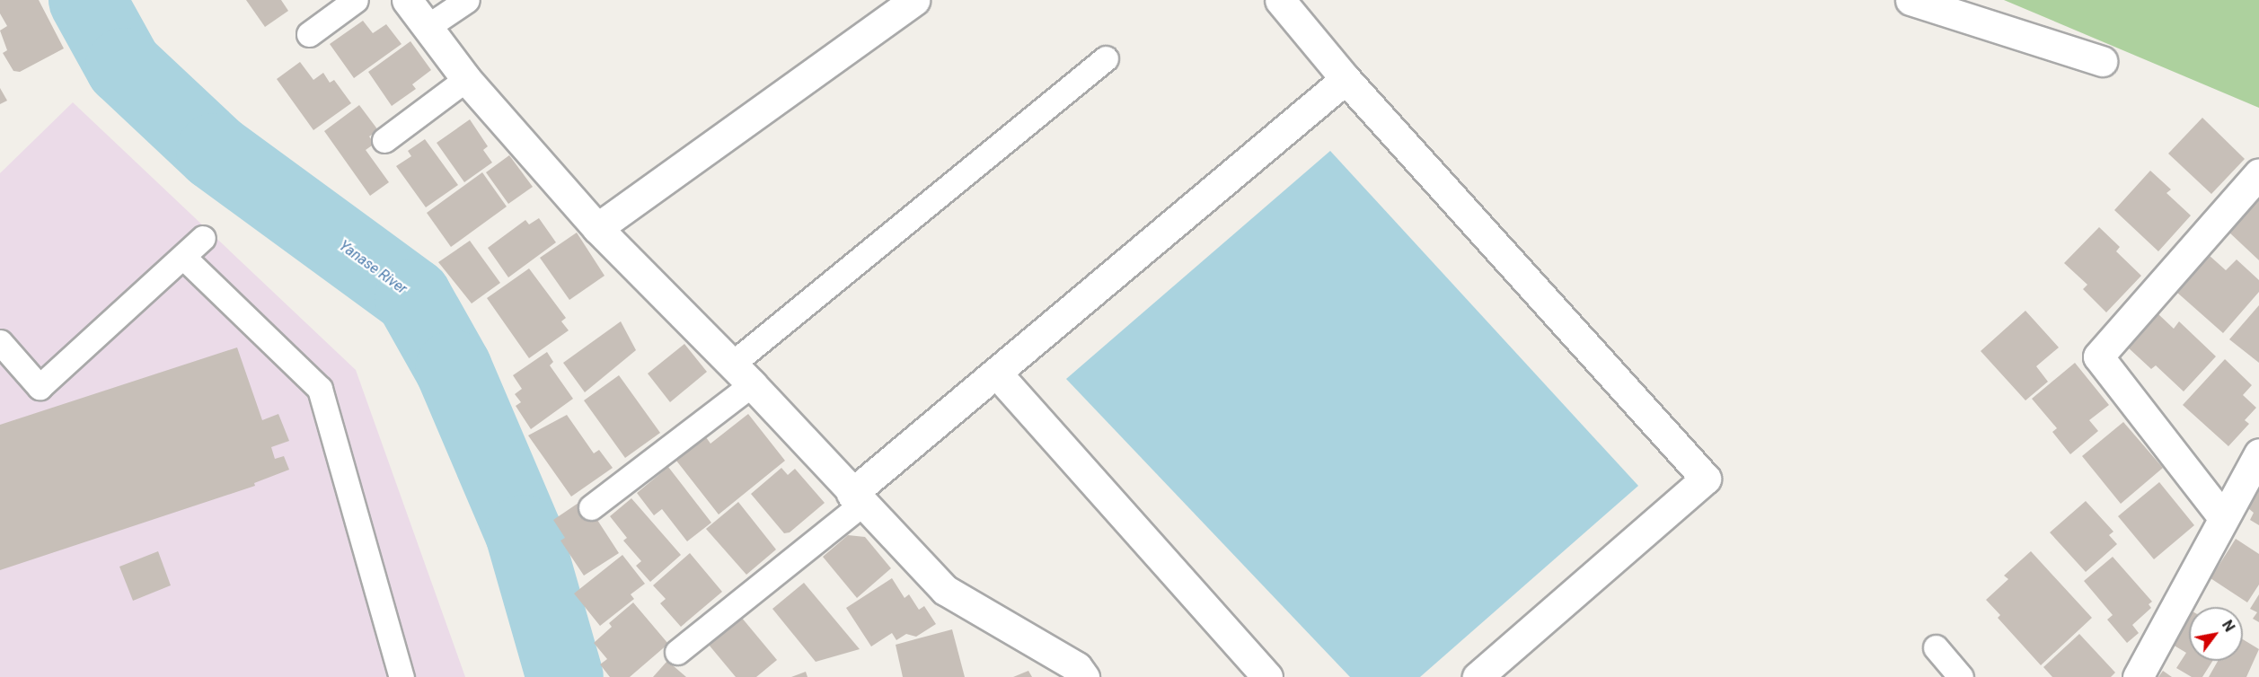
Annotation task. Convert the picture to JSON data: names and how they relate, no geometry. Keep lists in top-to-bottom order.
{
  "water": ["Yanase River"],
  "north": "top right"
}
